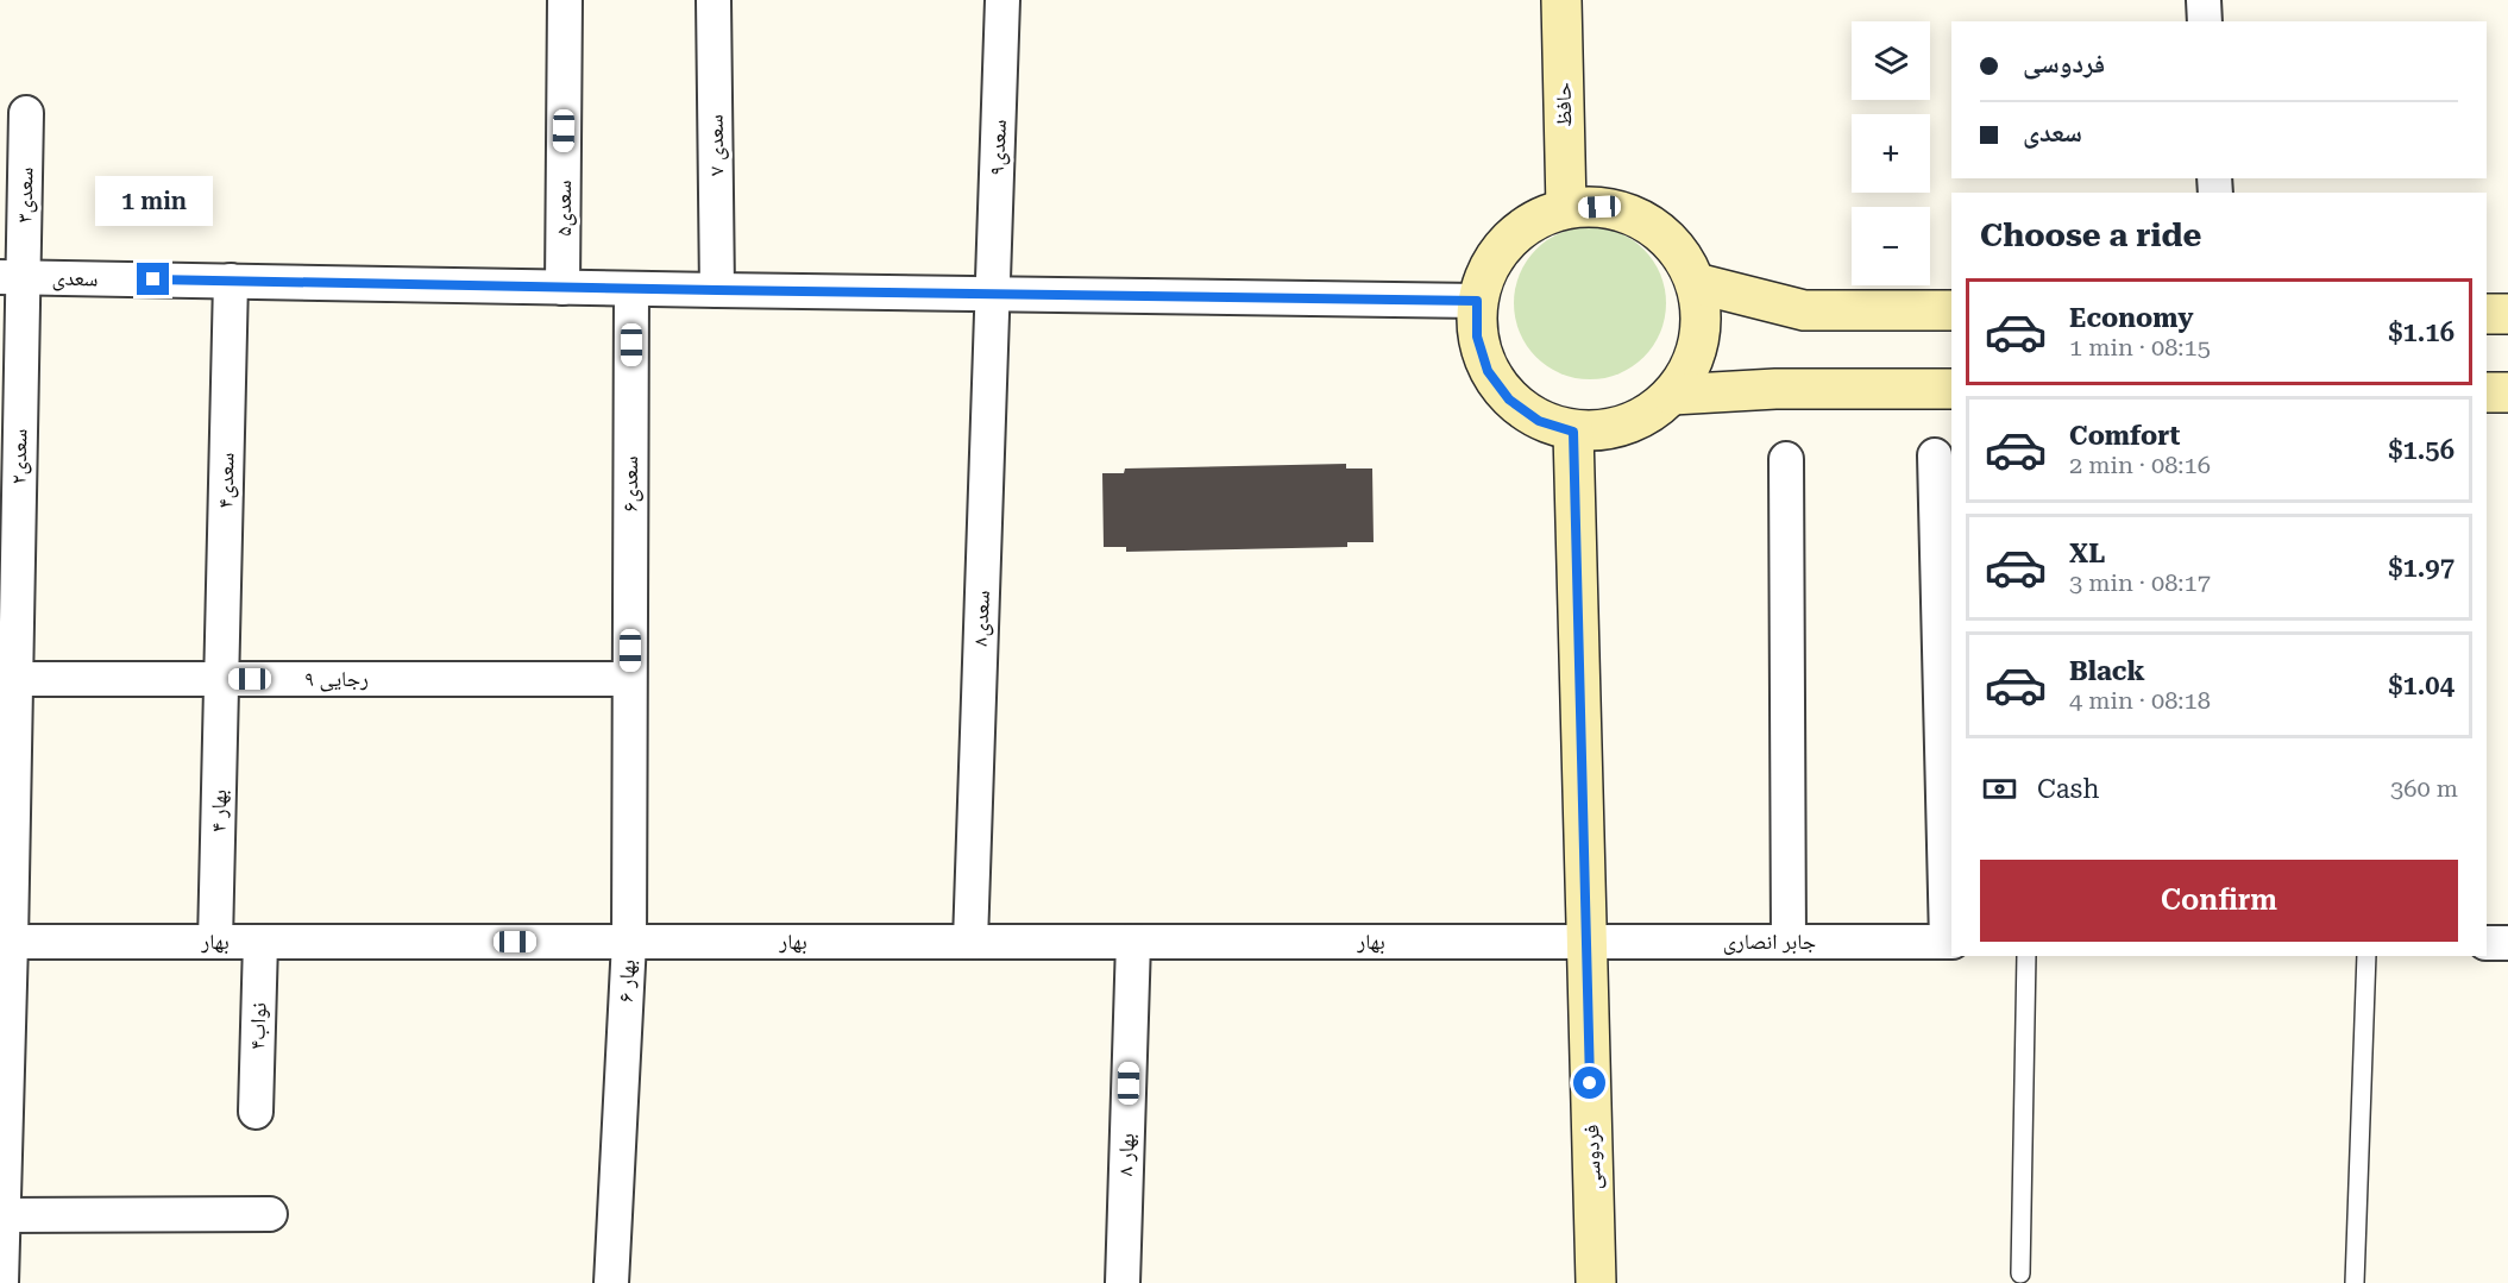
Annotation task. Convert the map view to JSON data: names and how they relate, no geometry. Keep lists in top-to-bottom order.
{
  "streets": {
    "street": [
      "حافظ",
      "سعدی ۷",
      "سعدی۹",
      "سعدی۳",
      "سعدی۵",
      "سعدی",
      "سعدی۲",
      "سعدی۴",
      "سعدی۶",
      "سعدی۸",
      "رجایی ۹",
      "بهار ۴",
      "بهار",
      "جابر انصاری",
      "بهار ۶",
      "نواب۴",
      "بهار ۸",
      "فردوسی"
    ]
  },
  "crossings": [
    ["حافظ", "سعدی"],
    ["حافظ", "فردوسی"],
    ["سعدی ۷", "سعدی"],
    ["سعدی۹", "سعدی"],
    ["سعدی۹", "سعدی۸"],
    ["سعدی۳", "سعدی"],
    ["سعدی۳", "سعدی۲"],
    ["سعدی۵", "سعدی"],
    ["سعدی", "سعدی۲"],
    ["سعدی", "سعدی۴"],
    ["سعدی", "سعدی۶"],
    ["سعدی", "سعدی۸"],
    ["سعدی", "فردوسی"],
    ["سعدی۲", "رجایی ۹"],
    ["سعدی۲", "بهار"],
    ["سعدی۴", "رجایی ۹"],
    ["سعدی۴", "بهار ۴"],
    ["سعدی۶", "رجایی ۹"],
    ["سعدی۶", "بهار ۶"],
    ["سعدی۸", "بهار"],
    ["رجایی ۹", "بهار ۴"],
    ["رجایی ۹", "بهار ۶"],
    ["بهار ۴", "بهار"],
    ["بهار", "جابر انصاری"],
    ["بهار", "بهار ۶"],
    ["بهار", "نواب۴"],
    ["بهار", "بهار ۸"],
    ["بهار", "فردوسی"],
    ["جابر انصاری", "فردوسی"]
  ],
  "page": {
    "map_buttons": ["+", "−"],
    "banner": ["فردوسی", "سعدی"],
    "bubble": "1 min",
    "heading": "Choose a ride",
    "list": [
      {
        "name": "Economy",
        "note": "1 min · 08:15",
        "value": "$1.16"
      },
      {
        "name": "Comfort",
        "note": "2 min · 08:16",
        "value": "$1.56"
      },
      {
        "name": "XL",
        "note": "3 min · 08:17",
        "value": "$1.97"
      },
      {
        "name": "Black",
        "note": "4 min · 08:18",
        "value": "$1.04"
      }
    ],
    "pay": ["Cash", "360 m"],
    "buttons": "Confirm"
  }
}
